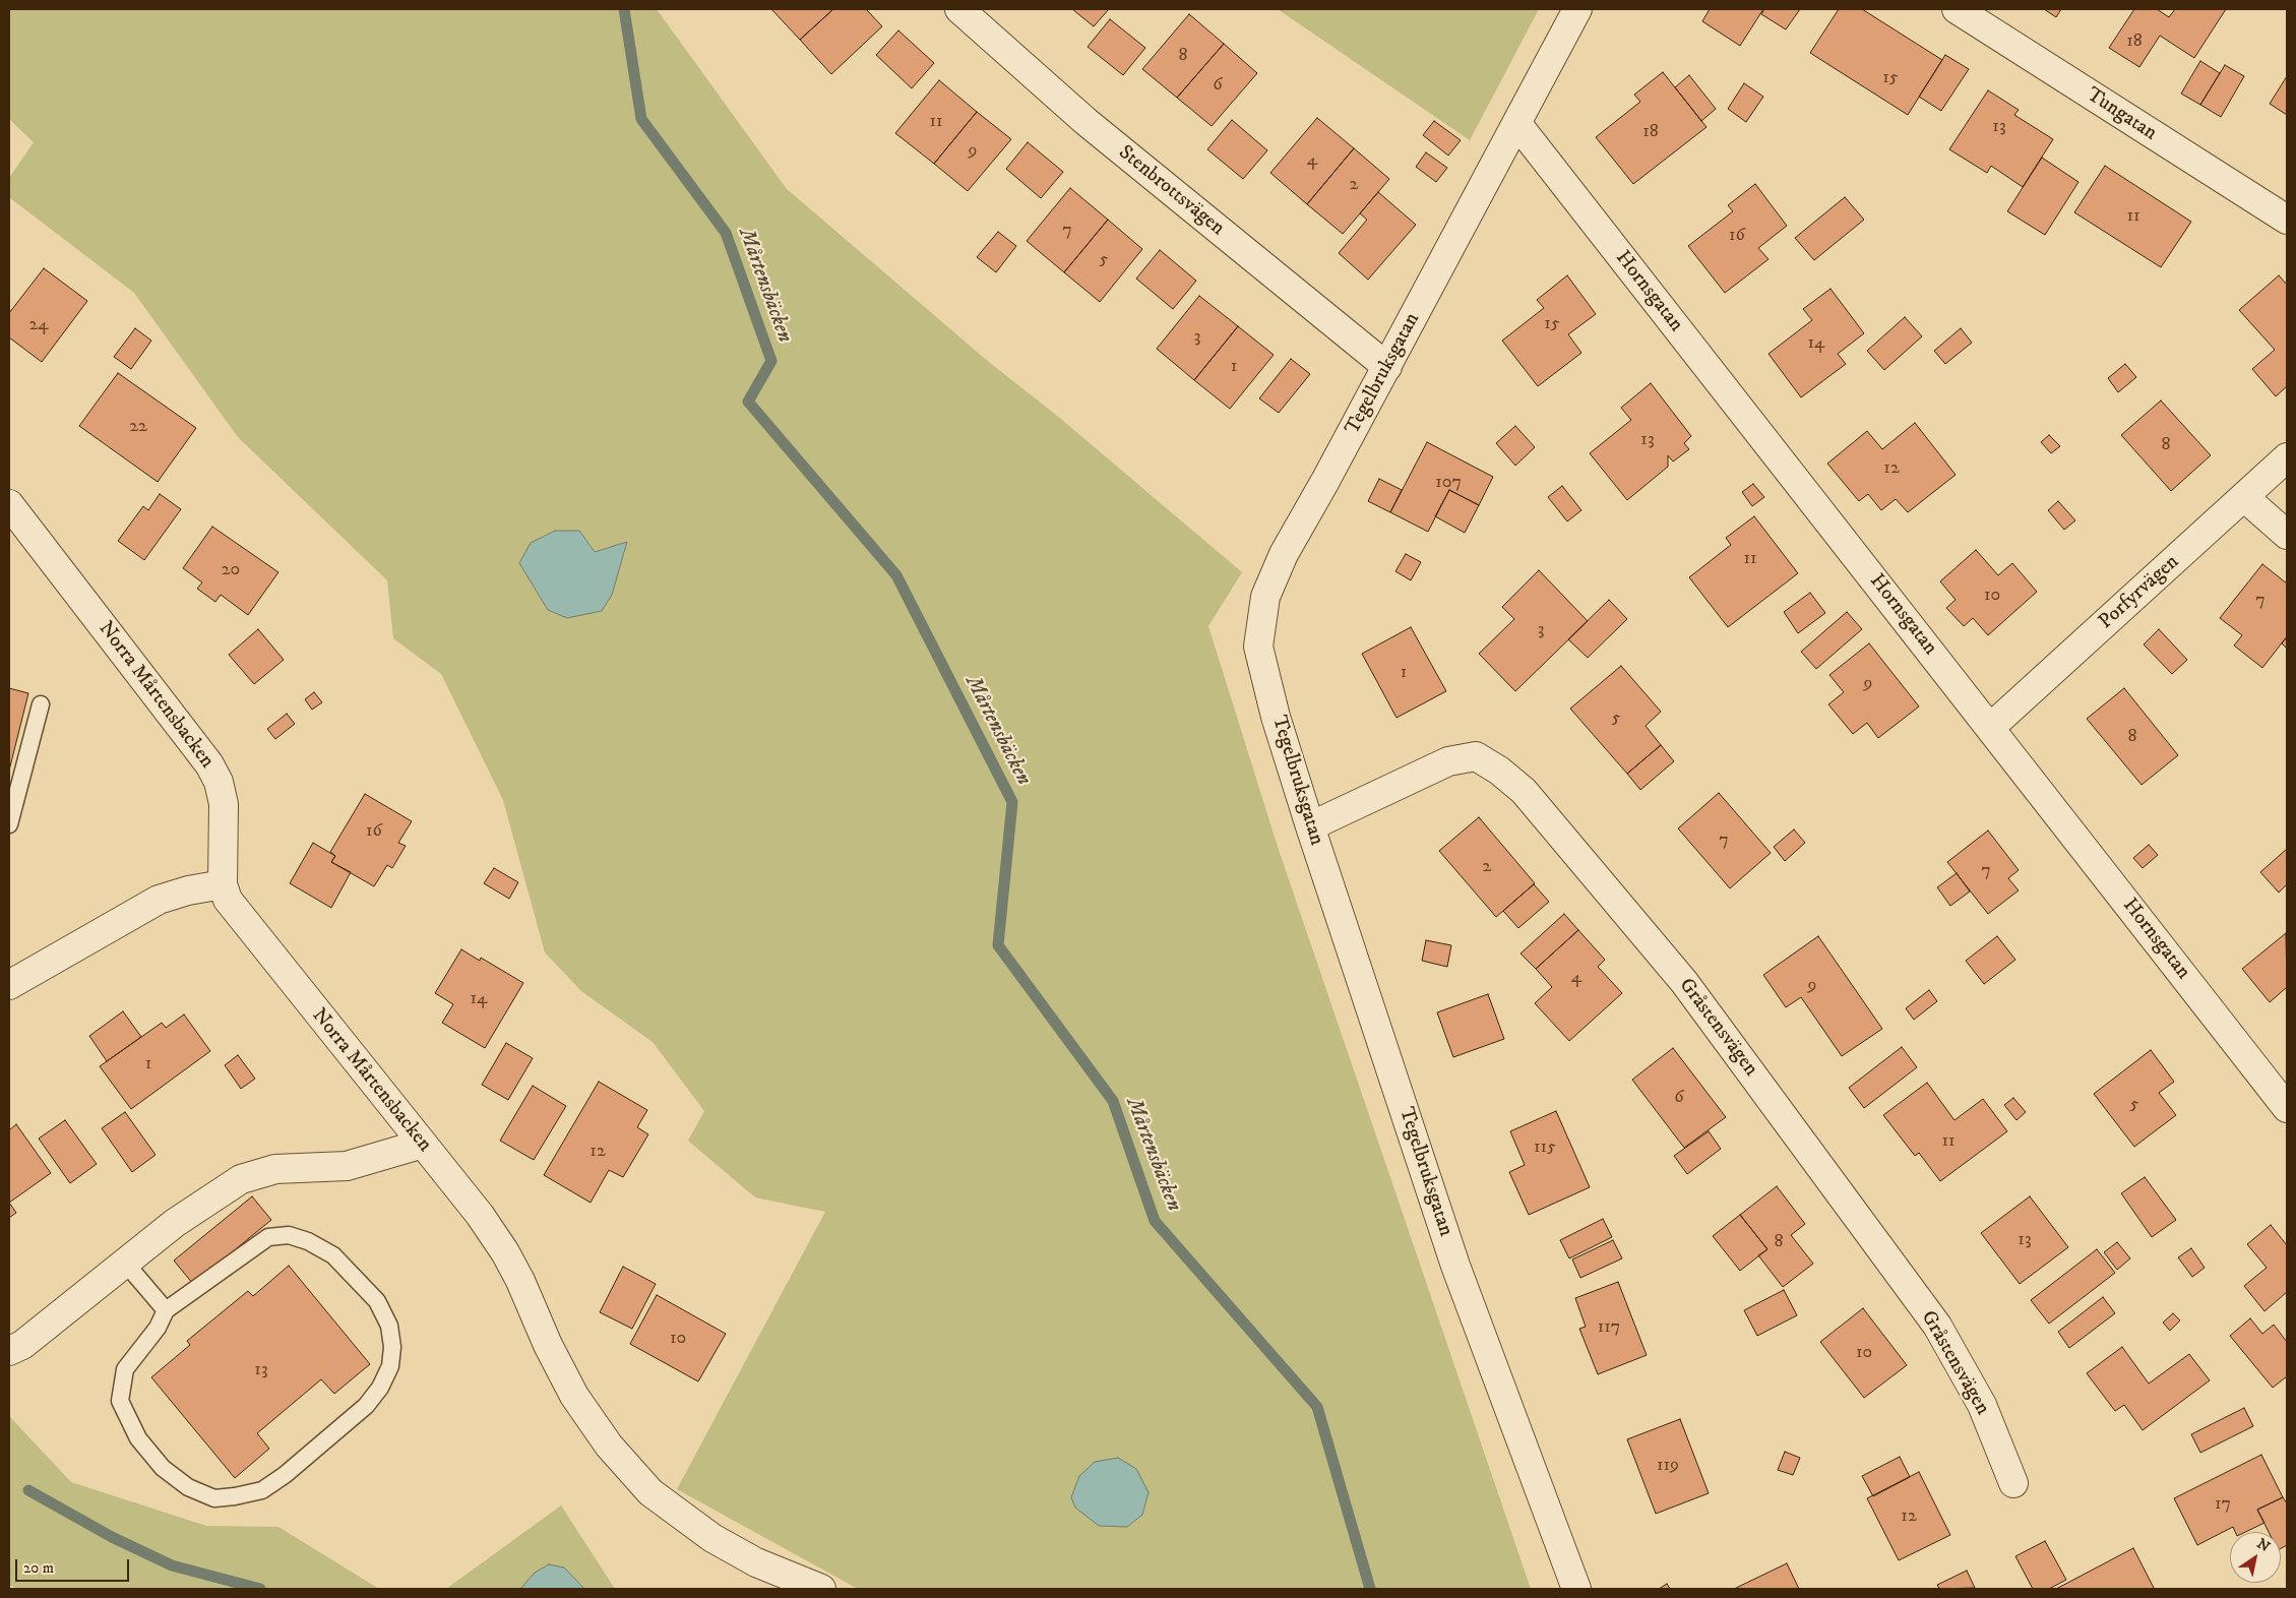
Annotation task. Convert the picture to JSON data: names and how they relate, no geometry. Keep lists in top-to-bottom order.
{
  "streets": {
    "street": [
      "Tungatan",
      "Stenbrottsvägen",
      "Hornsgatan",
      "Tegelbruksgatan",
      "Porfyrvägen",
      "Norra Mårtensbacken",
      "Gråstensvägen"
    ]
  },
  "crossings": [
    ["Stenbrottsvägen", "Tegelbruksgatan"],
    ["Hornsgatan", "Tegelbruksgatan"],
    ["Hornsgatan", "Porfyrvägen"],
    ["Tegelbruksgatan", "Gråstensvägen"]
  ],
  "water": ["Mårtensbäcken"],
  "house_numbers": [
    "18",
    "8",
    "15",
    "6",
    "11",
    "13",
    "18",
    "9",
    "4",
    "2",
    "11",
    "7",
    "16",
    "5",
    "15",
    "24",
    "3",
    "14",
    "1",
    "22",
    "13",
    "8",
    "12",
    "107",
    "11",
    "20",
    "10",
    "7",
    "3",
    "1",
    "9",
    "5",
    "8",
    "16",
    "7",
    "2",
    "7",
    "4",
    "9",
    "14",
    "1",
    "6",
    "5",
    "11",
    "115",
    "12",
    "13",
    "8",
    "117",
    "10",
    "10",
    "13",
    "119",
    "17",
    "12"
  ],
  "scale_bar": "20 m",
  "north": "top right"
}
